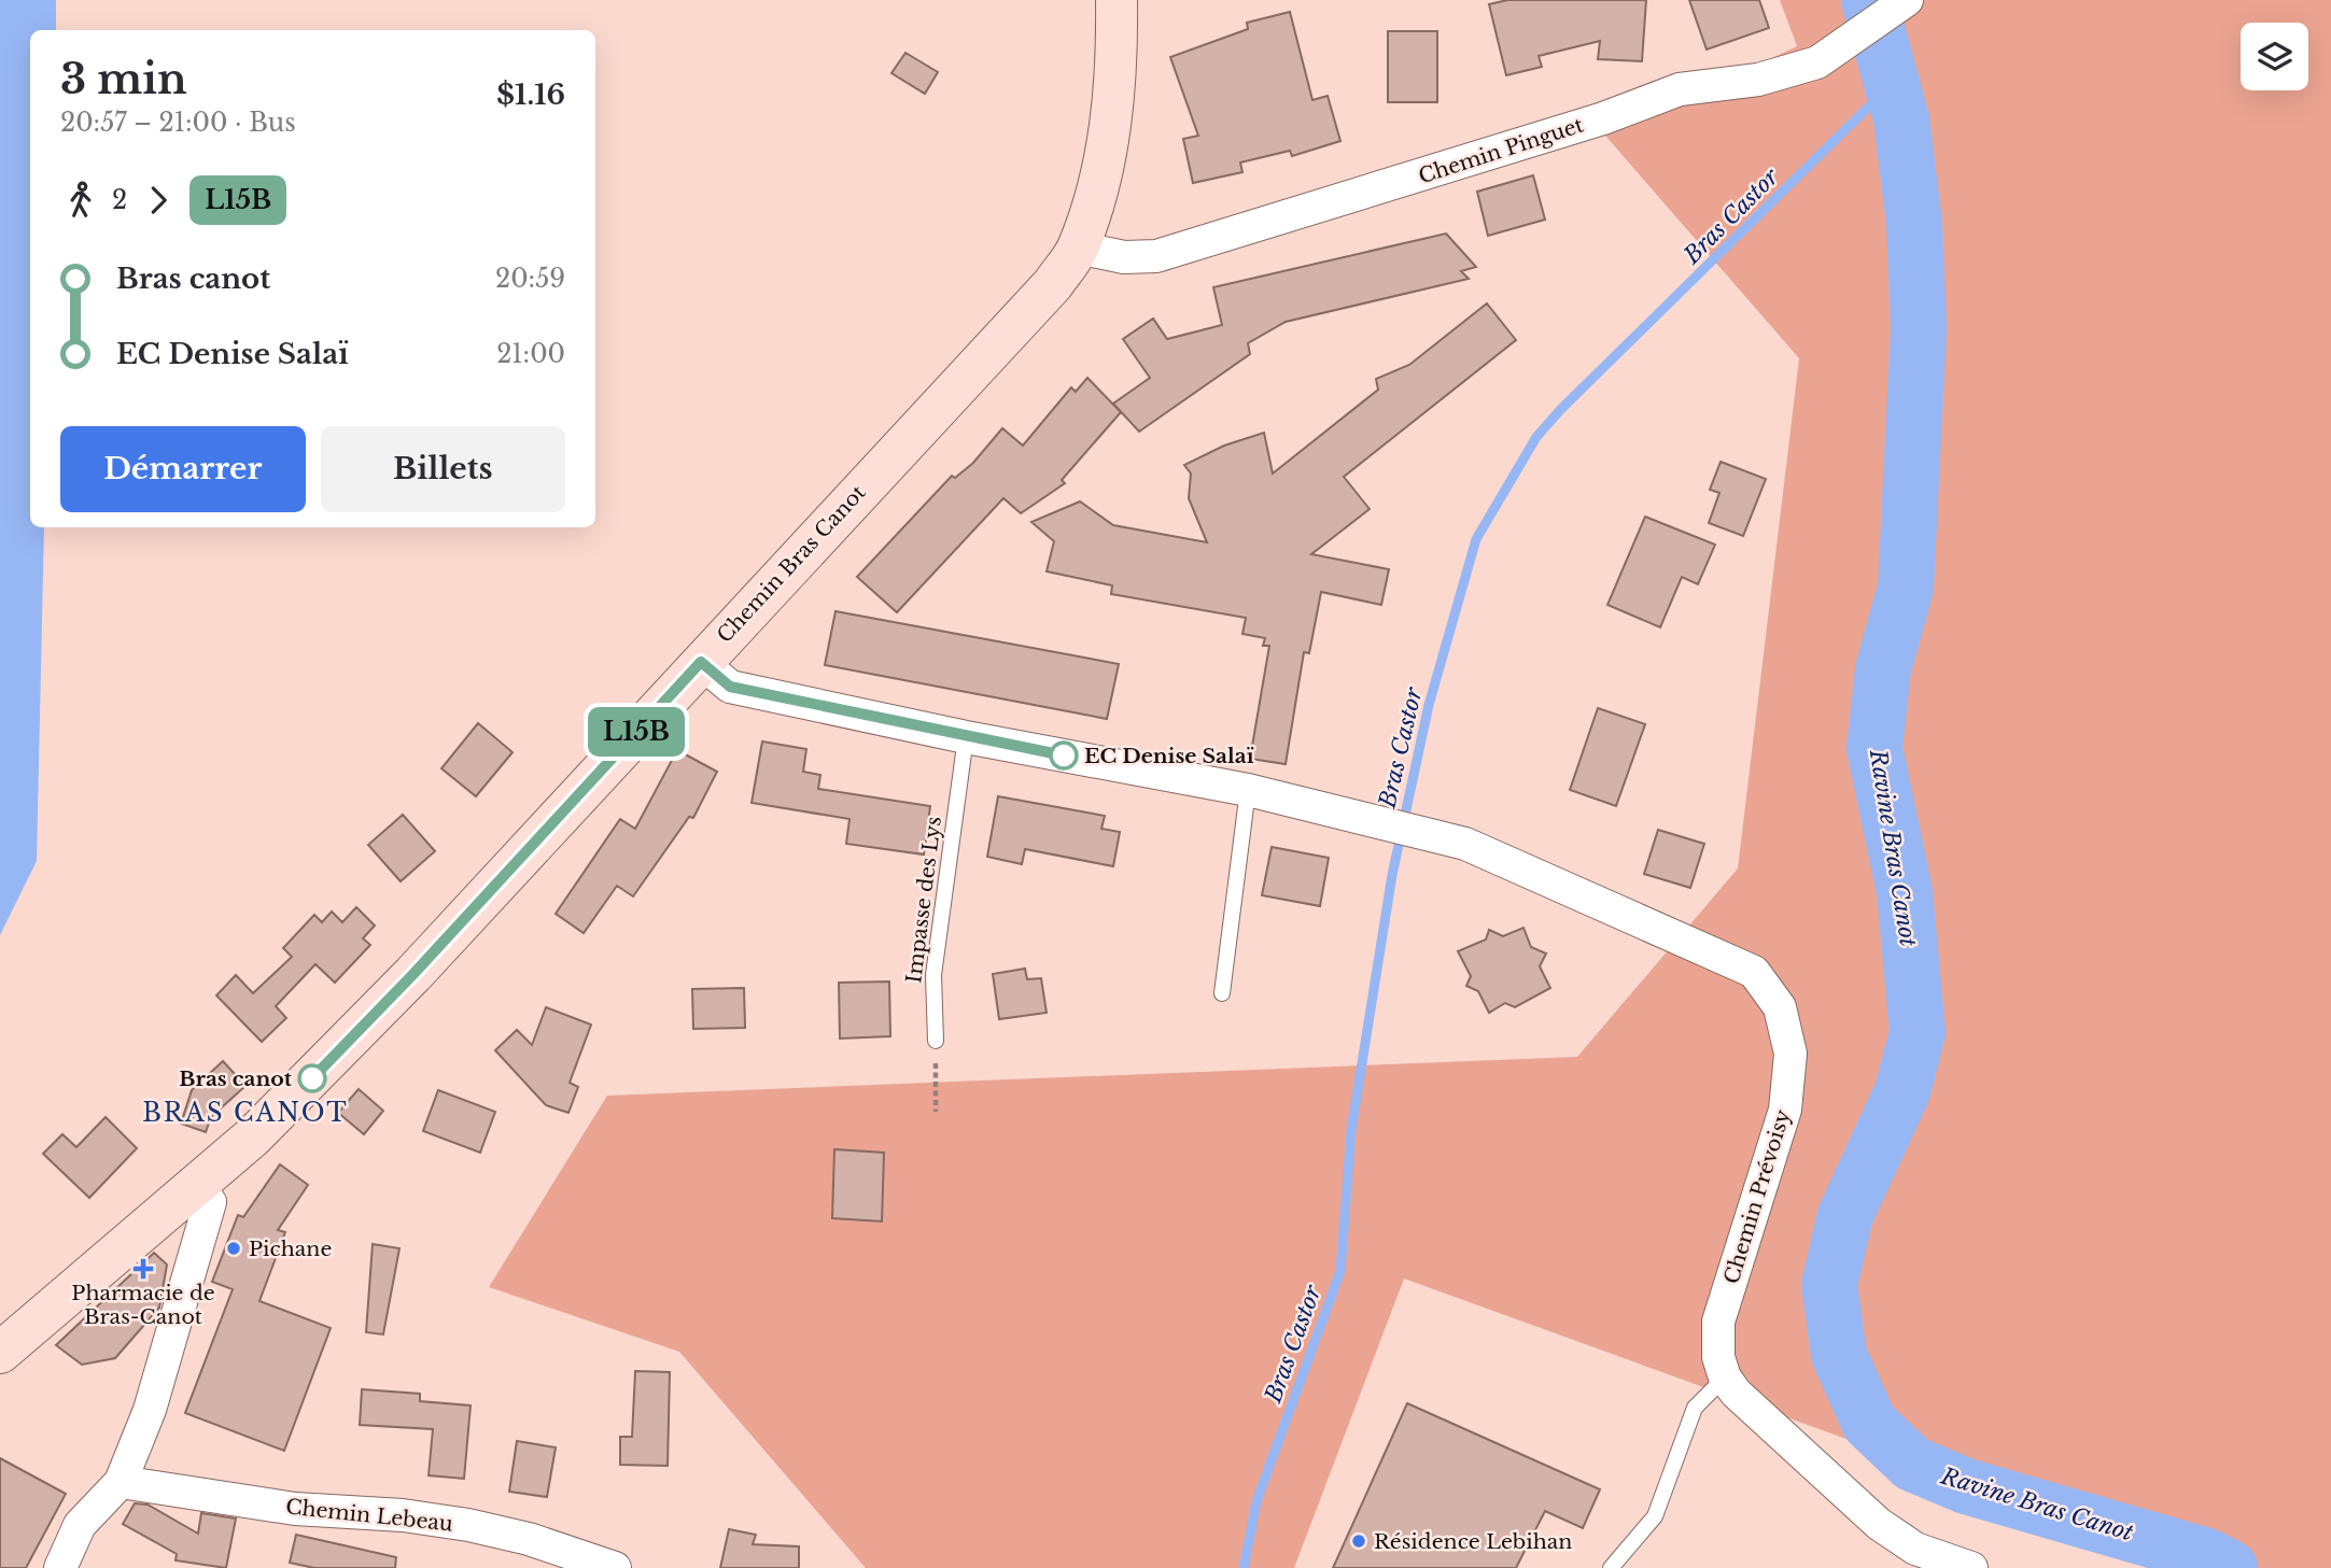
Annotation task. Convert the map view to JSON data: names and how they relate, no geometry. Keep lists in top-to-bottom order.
{
  "streets": {
    "street": [
      "Chemin Pinguet",
      "Chemin Bras Canot",
      "Chemin Prévoisy",
      "Chemin Lebeau"
    ],
    "lane": ["Impasse des Lys"]
  },
  "crossings": [
    ["Chemin Pinguet", "Chemin Bras Canot"]
  ],
  "districts": ["BRAS CANOT"],
  "water": ["Bras Castor", "Ravine Bras Canot"],
  "places": {
    "other": [
      "EC Denise Salaï",
      "Bras canot",
      "Pichane",
      "Résidence Lebihan"
    ],
    "health": ["Pharmacie de Bras-Canot"]
  },
  "lines": ["bus line L15B"],
  "page": {
    "on_map": "L15B",
    "heading": ["3 min", "20:57 – 21:00 · Bus", "$1.16"],
    "legs": ["2", "L15B"],
    "list": [
      {
        "name": "Bras canot",
        "value": "20:59"
      },
      {
        "name": "EC Denise Salaï",
        "value": "21:00"
      }
    ],
    "buttons": ["Démarrer", "Billets"]
  }
}
